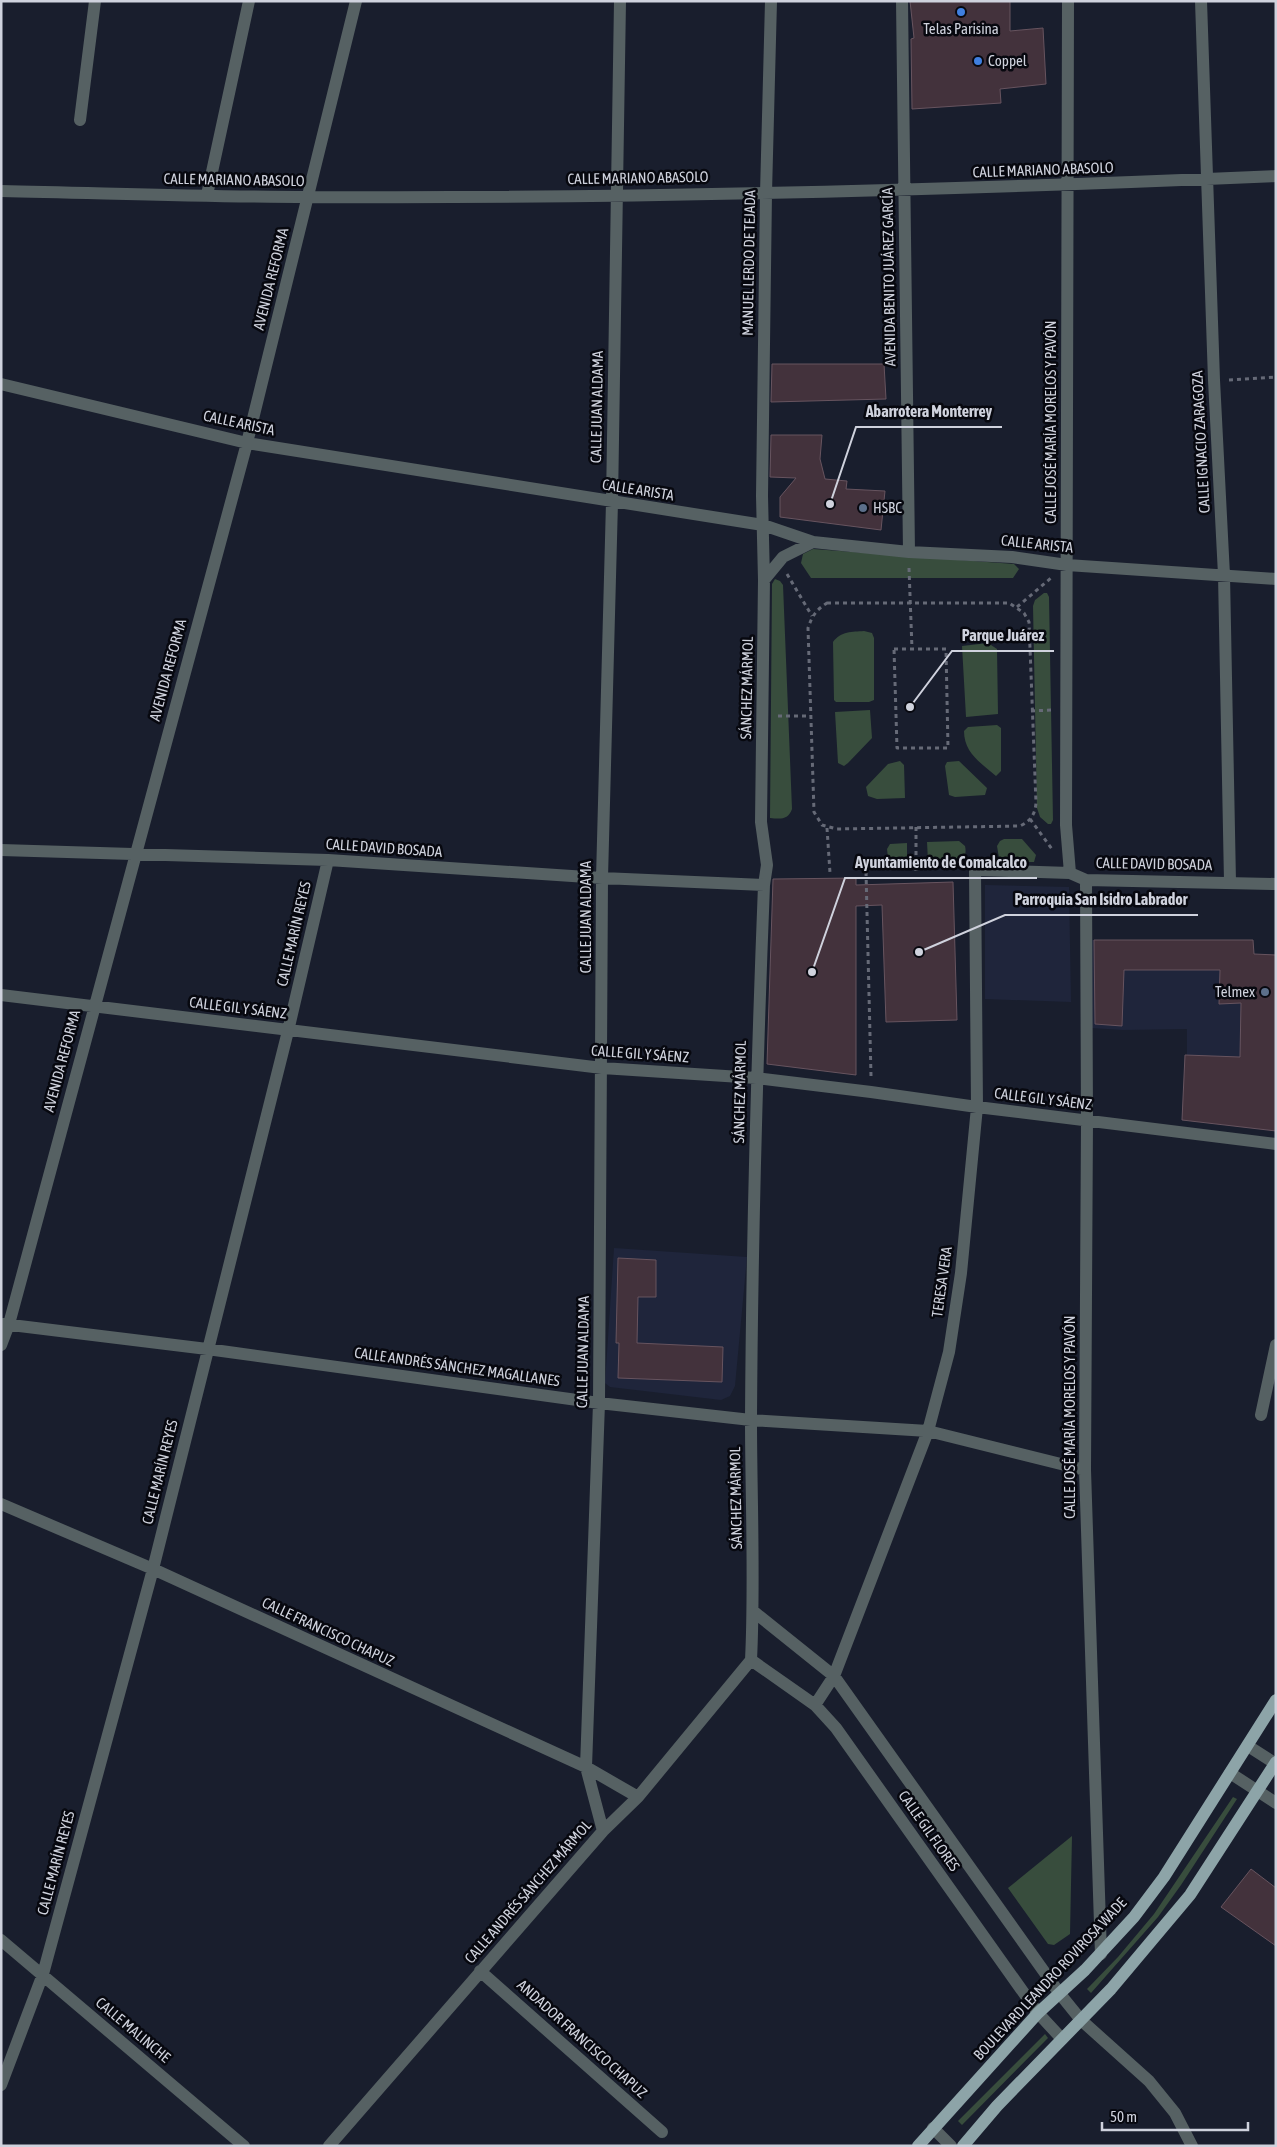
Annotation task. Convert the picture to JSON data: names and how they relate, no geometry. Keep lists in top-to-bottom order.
{
  "streets": {
    "main road": ["BOULEVARD LEANDRO ROVIROSA WADE"],
    "street": [
      "CALLE MARIANO ABASOLO",
      "MANUEL LERDO DE TEJADA",
      "AVENIDA BENITO JUÁREZ GARCÍA",
      "AVENIDA REFORMA",
      "CALLE JUAN ALDAMA",
      "CALLE JOSÉ MARÍA MORELOS Y PAVÓN",
      "CALLE ARISTA",
      "CALLE IGNACIO ZARAGOZA",
      "SÁNCHEZ MÁRMOL",
      "CALLE DAVID BOSADA",
      "CALLE MARÍN REYES",
      "CALLE GIL Y SÁENZ",
      "TERESA VERA",
      "CALLE ANDRÉS SÁNCHEZ MAGALLANES",
      "CALLE FRANCISCO CHAPUZ",
      "CALLE GIL FLORES",
      "CALLE ANDRÉS SÁNCHEZ MÁRMOL",
      "CALLE MALINCHE",
      "ANDADOR FRANCISCO CHAPUZ"
    ]
  },
  "crossings": [
    ["CALLE MARIANO ABASOLO", "MANUEL LERDO DE TEJADA"],
    ["CALLE MARIANO ABASOLO", "AVENIDA BENITO JUÁREZ GARCÍA"],
    ["CALLE MARIANO ABASOLO", "AVENIDA REFORMA"],
    ["CALLE MARIANO ABASOLO", "CALLE JUAN ALDAMA"],
    ["CALLE MARIANO ABASOLO", "CALLE JOSÉ MARÍA MORELOS Y PAVÓN"],
    ["CALLE MARIANO ABASOLO", "CALLE IGNACIO ZARAGOZA"],
    ["MANUEL LERDO DE TEJADA", "CALLE ARISTA"],
    ["MANUEL LERDO DE TEJADA", "SÁNCHEZ MÁRMOL"],
    ["AVENIDA BENITO JUÁREZ GARCÍA", "CALLE ARISTA"],
    ["AVENIDA REFORMA", "CALLE ARISTA"],
    ["AVENIDA REFORMA", "CALLE DAVID BOSADA"],
    ["AVENIDA REFORMA", "CALLE GIL Y SÁENZ"],
    ["AVENIDA REFORMA", "CALLE ANDRÉS SÁNCHEZ MAGALLANES"],
    ["CALLE JUAN ALDAMA", "CALLE ARISTA"],
    ["CALLE JUAN ALDAMA", "CALLE DAVID BOSADA"],
    ["CALLE JUAN ALDAMA", "CALLE GIL Y SÁENZ"],
    ["CALLE JUAN ALDAMA", "CALLE ANDRÉS SÁNCHEZ MAGALLANES"],
    ["CALLE JUAN ALDAMA", "CALLE FRANCISCO CHAPUZ"],
    ["CALLE JUAN ALDAMA", "CALLE ANDRÉS SÁNCHEZ MÁRMOL"],
    ["CALLE JOSÉ MARÍA MORELOS Y PAVÓN", "CALLE ARISTA"],
    ["CALLE JOSÉ MARÍA MORELOS Y PAVÓN", "CALLE DAVID BOSADA"],
    ["CALLE JOSÉ MARÍA MORELOS Y PAVÓN", "CALLE GIL Y SÁENZ"],
    ["CALLE JOSÉ MARÍA MORELOS Y PAVÓN", "CALLE ANDRÉS SÁNCHEZ MAGALLANES"],
    ["CALLE JOSÉ MARÍA MORELOS Y PAVÓN", "BOULEVARD LEANDRO ROVIROSA WADE"],
    ["CALLE ARISTA", "CALLE IGNACIO ZARAGOZA"],
    ["CALLE ARISTA", "SÁNCHEZ MÁRMOL"],
    ["CALLE IGNACIO ZARAGOZA", "CALLE DAVID BOSADA"],
    ["SÁNCHEZ MÁRMOL", "CALLE DAVID BOSADA"],
    ["SÁNCHEZ MÁRMOL", "CALLE GIL Y SÁENZ"],
    ["SÁNCHEZ MÁRMOL", "CALLE ANDRÉS SÁNCHEZ MAGALLANES"],
    ["SÁNCHEZ MÁRMOL", "CALLE GIL FLORES"],
    ["SÁNCHEZ MÁRMOL", "CALLE ANDRÉS SÁNCHEZ MÁRMOL"],
    ["CALLE DAVID BOSADA", "CALLE MARÍN REYES"],
    ["CALLE DAVID BOSADA", "TERESA VERA"],
    ["CALLE MARÍN REYES", "CALLE GIL Y SÁENZ"],
    ["CALLE MARÍN REYES", "CALLE ANDRÉS SÁNCHEZ MAGALLANES"],
    ["CALLE MARÍN REYES", "CALLE FRANCISCO CHAPUZ"],
    ["CALLE MARÍN REYES", "CALLE MALINCHE"],
    ["CALLE GIL Y SÁENZ", "TERESA VERA"],
    ["TERESA VERA", "CALLE ANDRÉS SÁNCHEZ MAGALLANES"],
    ["TERESA VERA", "CALLE GIL FLORES"],
    ["CALLE FRANCISCO CHAPUZ", "CALLE ANDRÉS SÁNCHEZ MÁRMOL"],
    ["CALLE GIL FLORES", "CALLE ANDRÉS SÁNCHEZ MÁRMOL"],
    ["CALLE GIL FLORES", "BOULEVARD LEANDRO ROVIROSA WADE"],
    ["CALLE ANDRÉS SÁNCHEZ MÁRMOL", "ANDADOR FRANCISCO CHAPUZ"]
  ],
  "places": [
    "Telas Parisina",
    "Coppel",
    "Abarrotera Monterrey",
    "HSBC",
    "Parque Juárez",
    "Parroquia San Isidro Labrador",
    "Ayuntamiento de Comalcalco",
    "Telmex"
  ],
  "scale_bar": "50 m"
}
